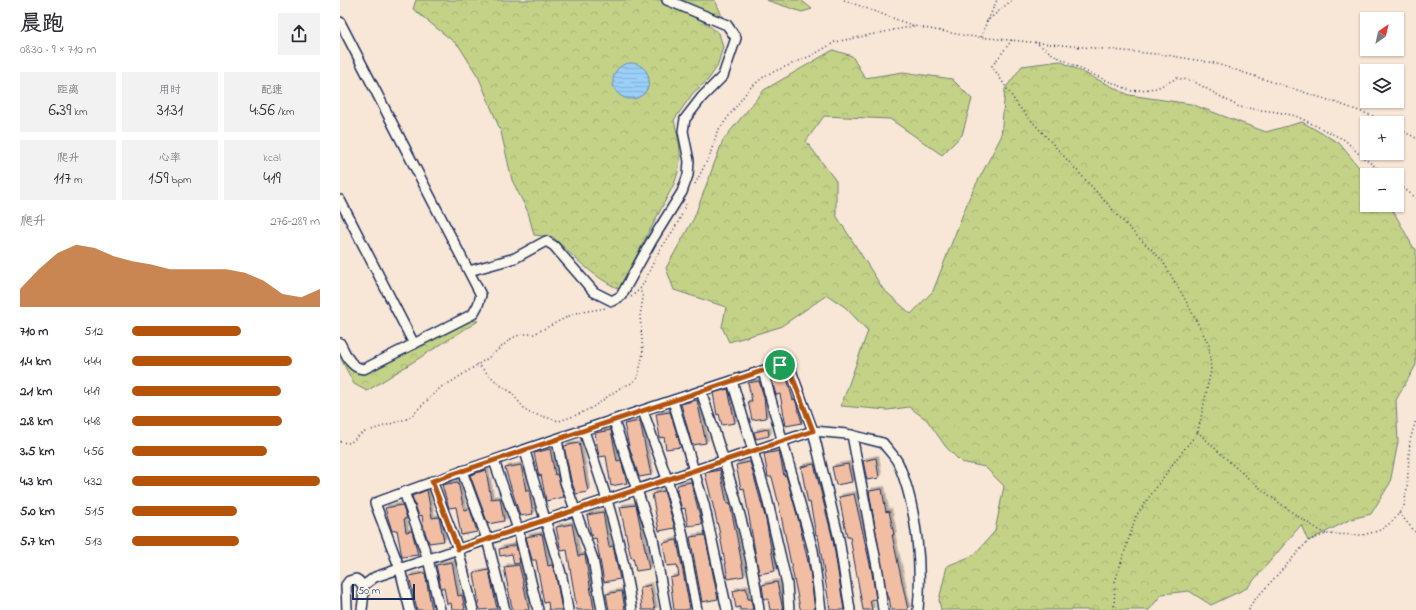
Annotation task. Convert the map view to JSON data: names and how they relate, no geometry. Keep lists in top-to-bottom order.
{
  "scale_bar": "50 m",
  "north": "top right",
  "page": {
    "heading": ["晨跑", "08:30 · 9 × 710 m"],
    "map_buttons": ["+", "−"],
    "stats": [
      ["距离", "6.39 km"],
      ["用时", "31:31"],
      ["配速", "4:56 /km"],
      ["爬升", "117 m"],
      ["心率", "159 bpm"],
      ["kcal", "419"]
    ],
    "chart": ["爬升", "276–289 m"],
    "list": [
      {
        "name": "710 m",
        "note": "5:12"
      },
      {
        "name": "1.4 km",
        "note": "4:44"
      },
      {
        "name": "2.1 km",
        "note": "4:49"
      },
      {
        "name": "2.8 km",
        "note": "4:48"
      },
      {
        "name": "3.5 km",
        "note": "4:56"
      },
      {
        "name": "4.3 km",
        "note": "4:32"
      },
      {
        "name": "5.0 km",
        "note": "5:15"
      },
      {
        "name": "5.7 km",
        "note": "5:13"
      }
    ],
    "scale": "50 m"
  }
}
